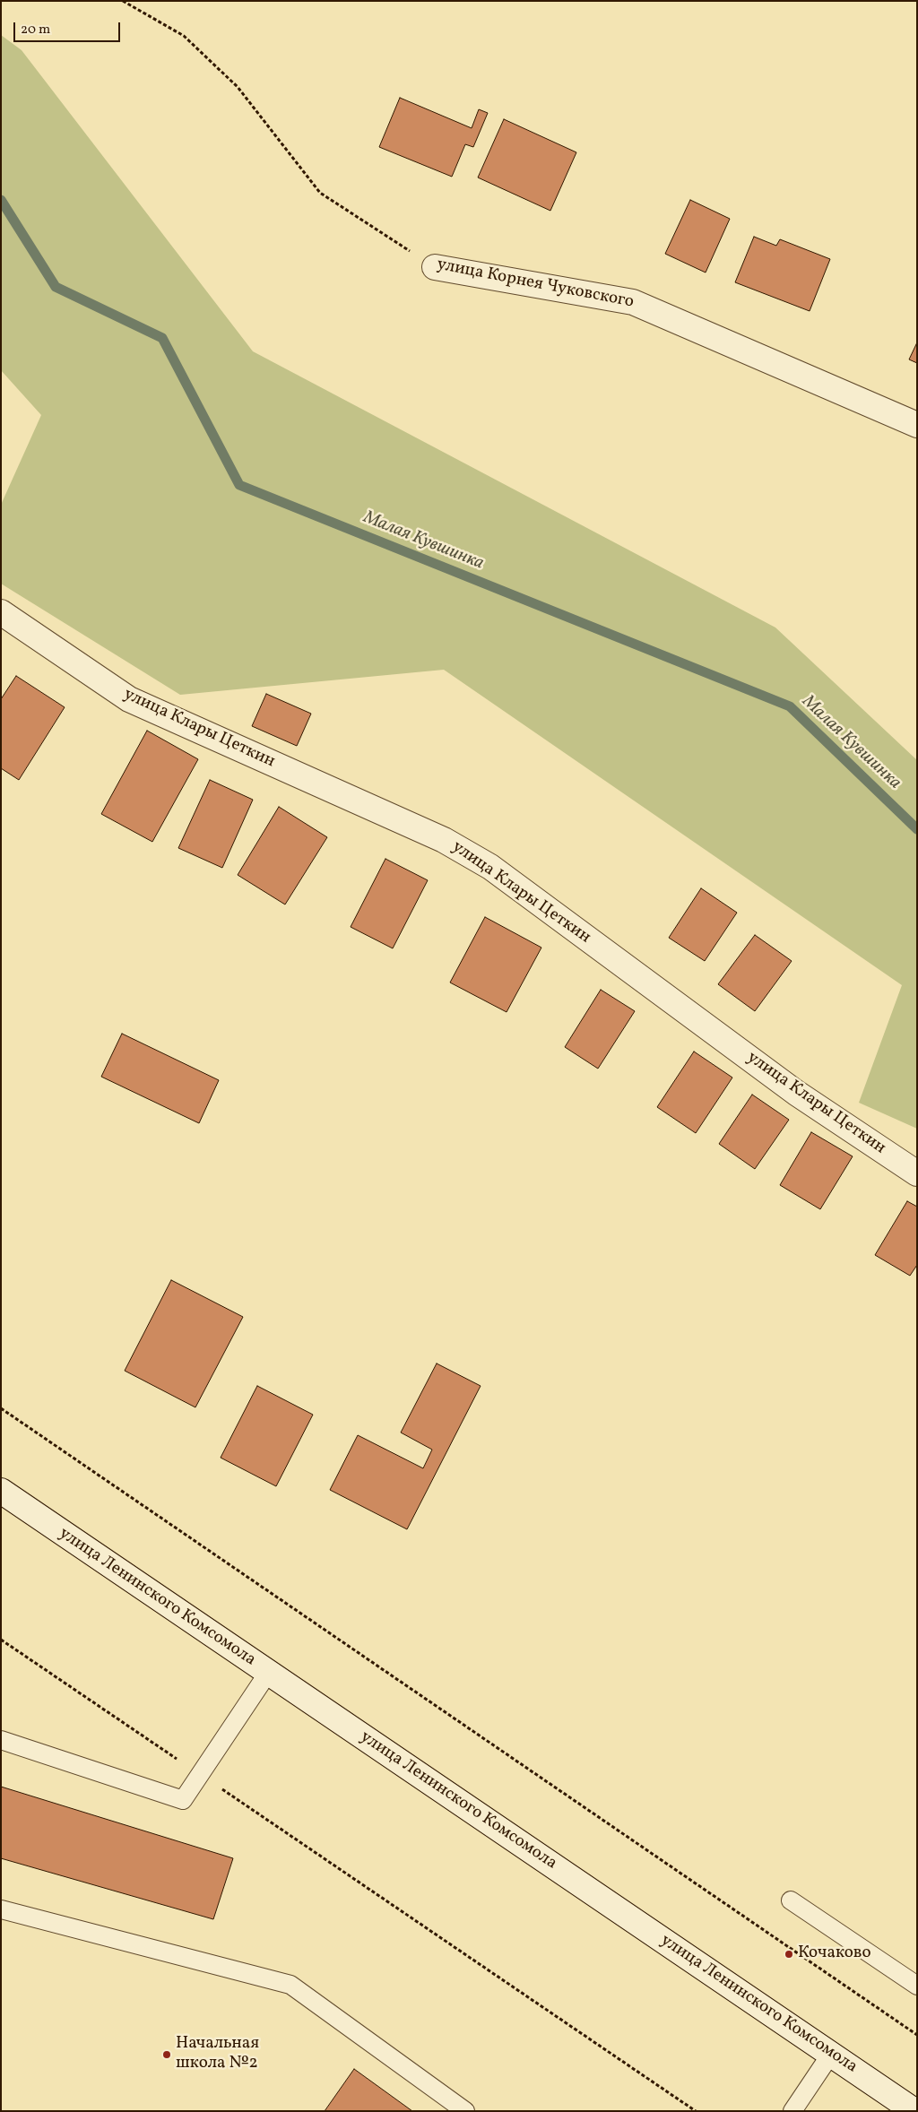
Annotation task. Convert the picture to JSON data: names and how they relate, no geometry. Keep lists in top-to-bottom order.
{
  "streets": {
    "street": ["улица Корнея Чуковского", "улица Клары Цеткин", "улица Ленинского Комсомола"]
  },
  "water": ["Малая Кувшинка"],
  "places": ["Кочаково", "Начальная школа №2"],
  "scale_bar": "20 m"
}
